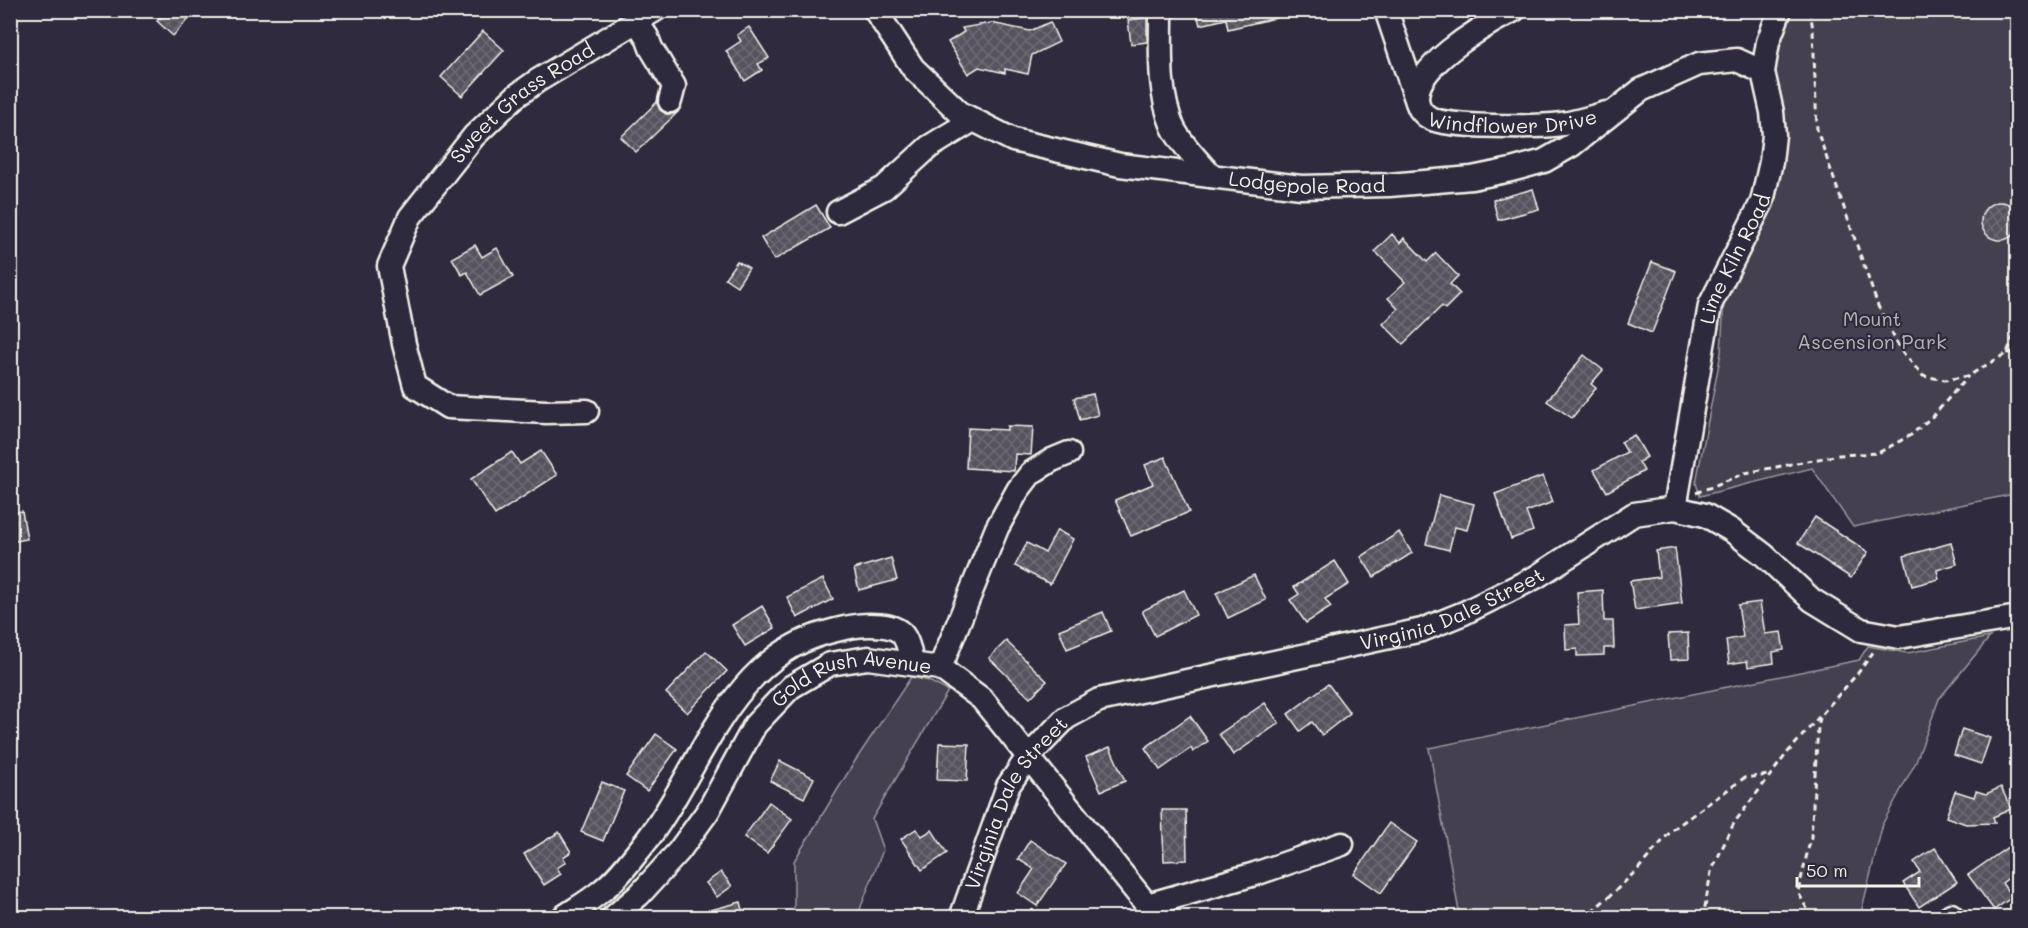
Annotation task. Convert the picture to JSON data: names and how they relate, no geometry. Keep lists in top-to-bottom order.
{
  "streets": {
    "street": [
      "Sweet Grass Road",
      "Windflower Drive",
      "Lodgepole Road",
      "Lime Kiln Road",
      "Virginia Dale Street",
      "Gold Rush Avenue"
    ]
  },
  "crossings": [
    ["Windflower Drive", "Lodgepole Road"],
    ["Lodgepole Road", "Lime Kiln Road"],
    ["Lime Kiln Road", "Virginia Dale Street"],
    ["Virginia Dale Street", "Gold Rush Avenue"]
  ],
  "parks": ["Mount Ascension Park"],
  "scale_bar": "50 m"
}
